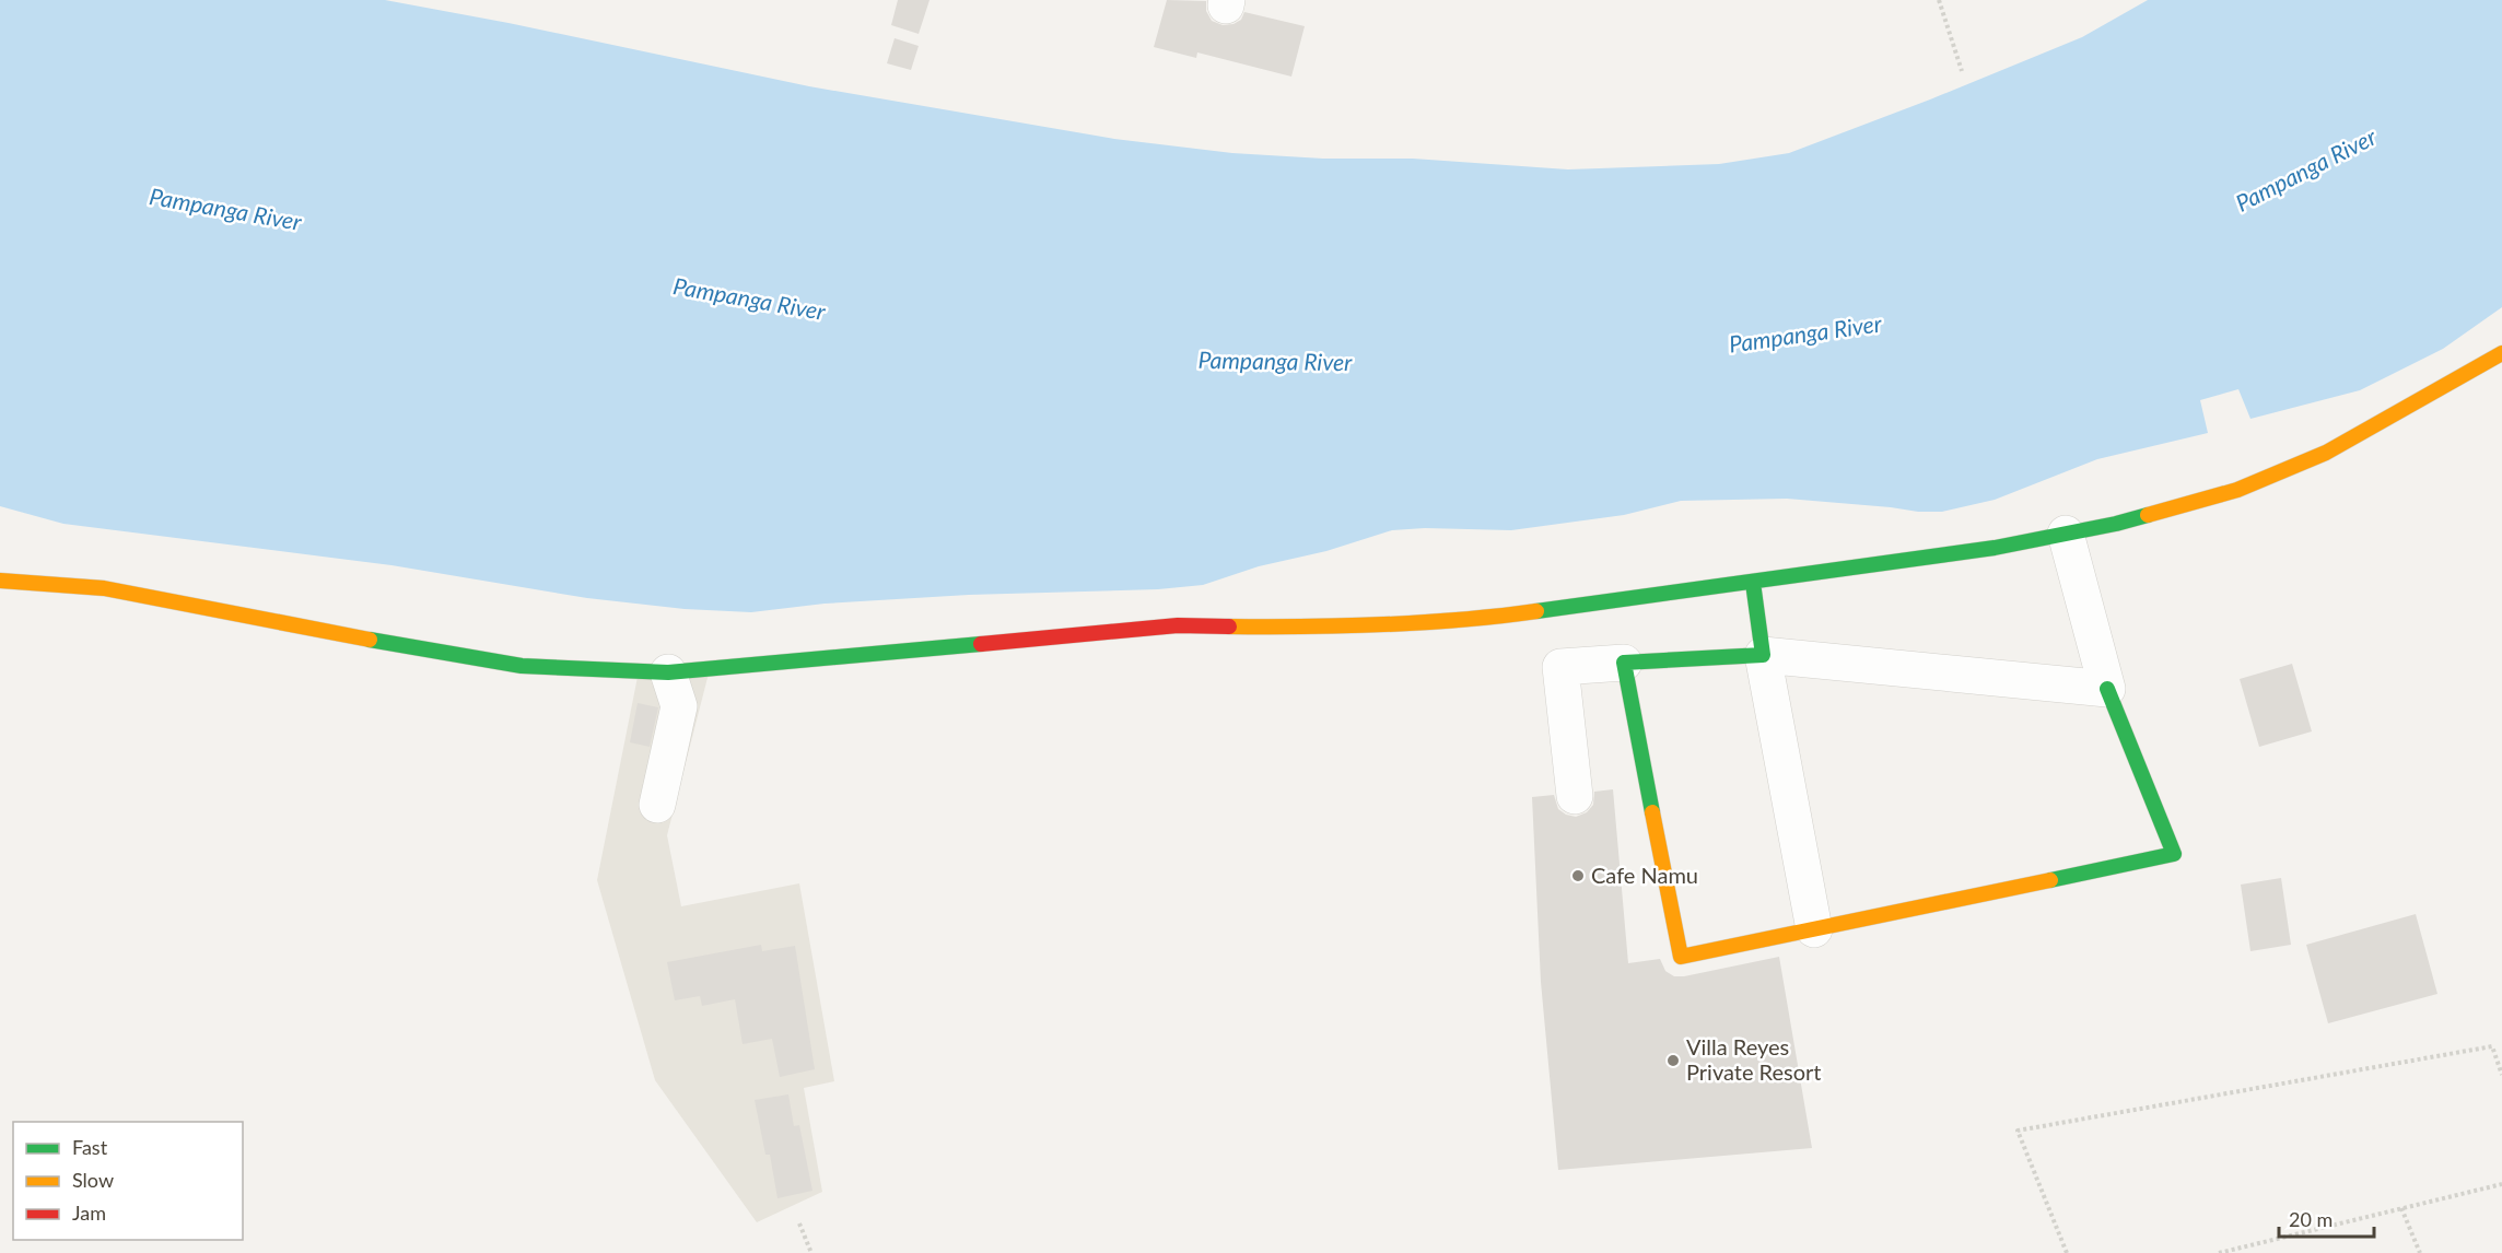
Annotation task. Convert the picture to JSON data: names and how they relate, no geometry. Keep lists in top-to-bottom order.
{
  "water": ["Pampanga River"],
  "places": ["Cafe Namu", "Villa Reyes Private Resort"],
  "legend": ["Fast", "Slow", "Jam"],
  "scale_bar": "20 m"
}
